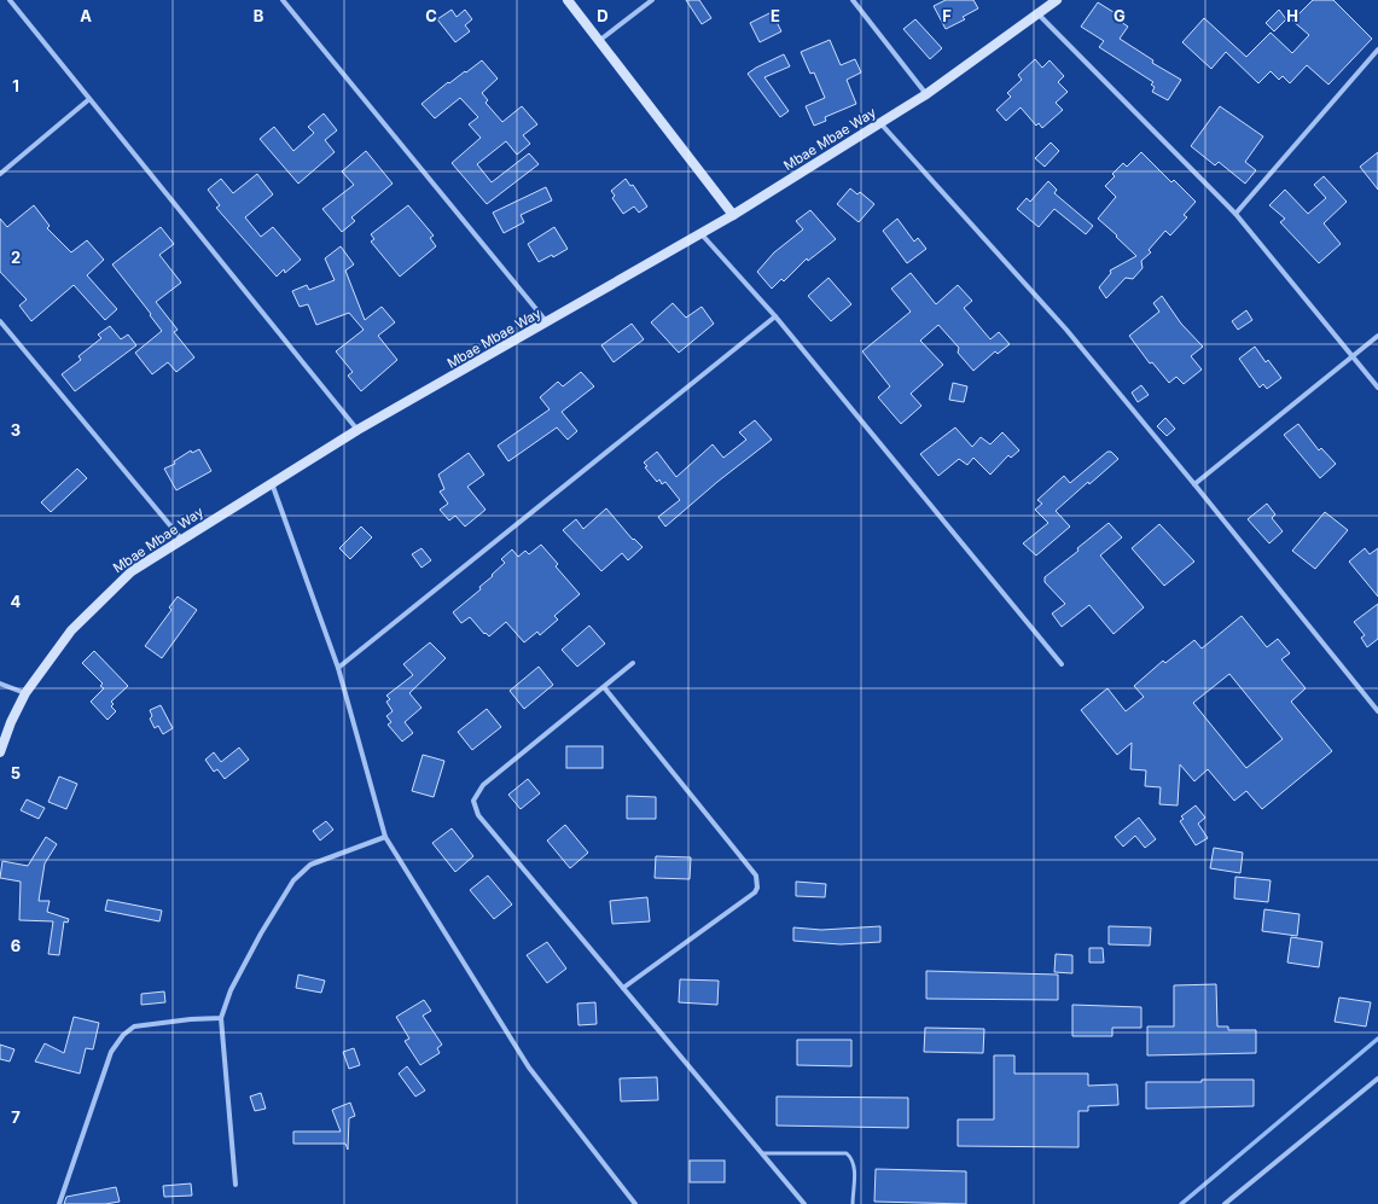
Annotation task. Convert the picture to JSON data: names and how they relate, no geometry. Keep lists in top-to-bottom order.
{
  "streets": {
    "street": ["Mbae Mbae Way"]
  },
  "grid": {
    "columns": [
      "A",
      "B",
      "C",
      "D",
      "E",
      "F",
      "G",
      "H"
    ],
    "rows": [
      "1",
      "2",
      "3",
      "4",
      "5",
      "6",
      "7"
    ]
  }
}
